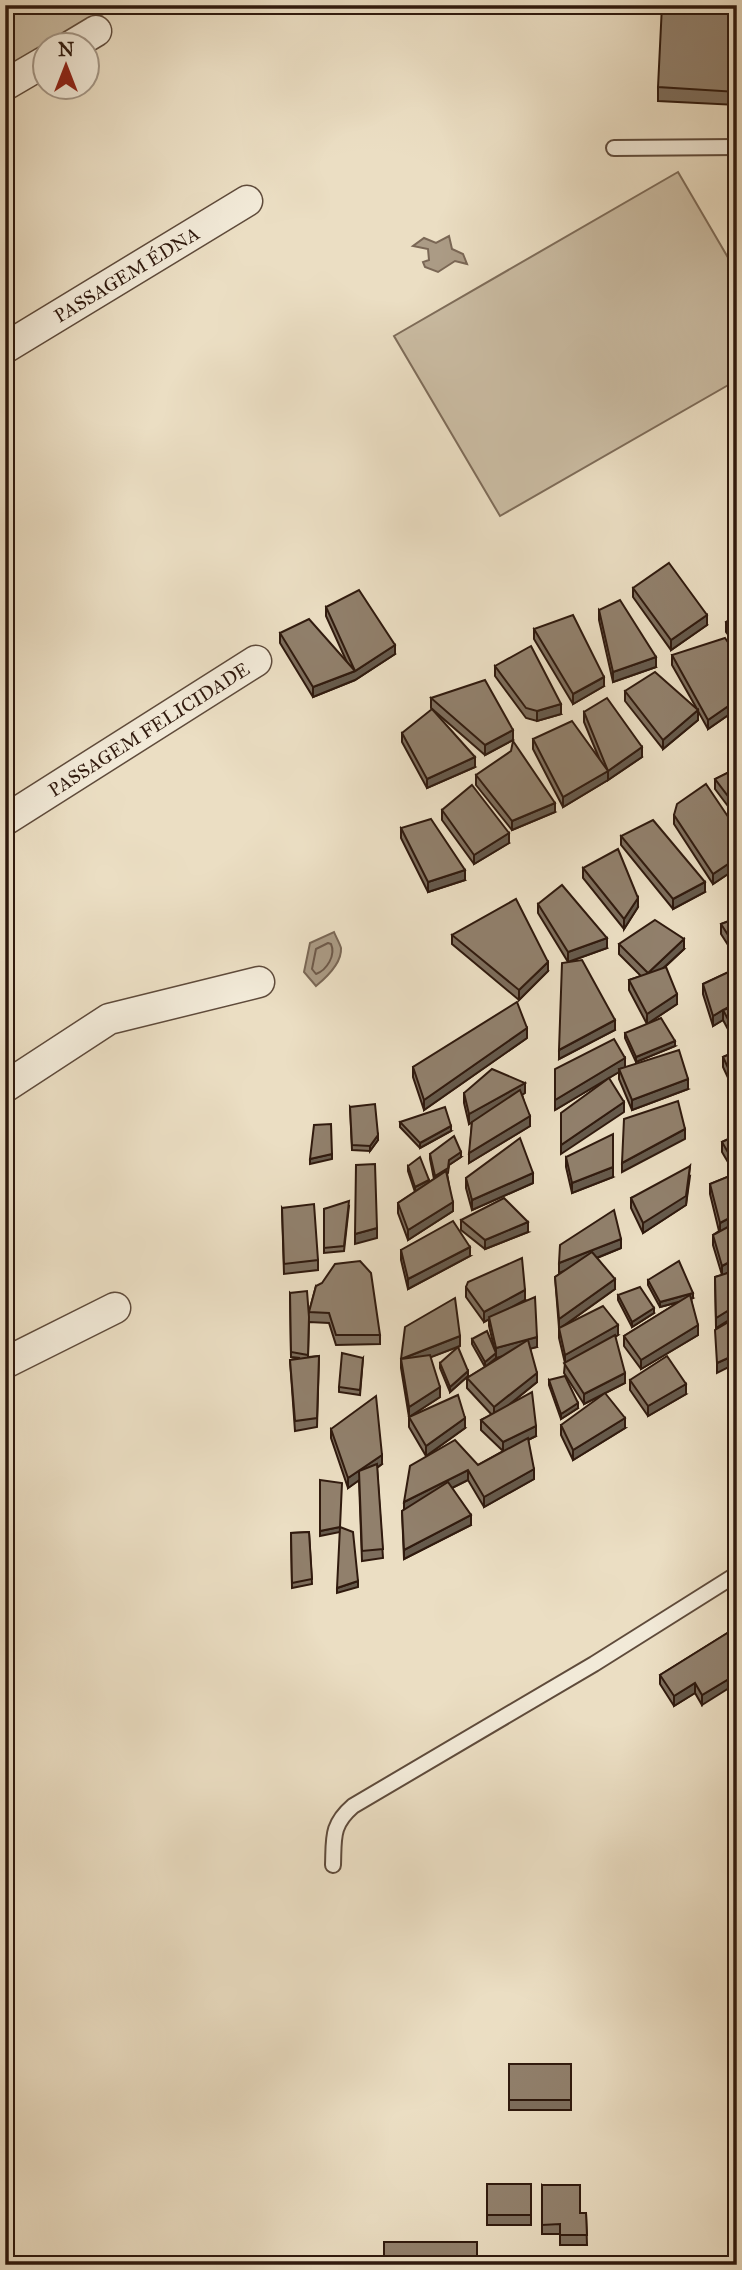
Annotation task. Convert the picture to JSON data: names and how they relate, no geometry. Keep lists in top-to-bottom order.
{
  "streets": {
    "street": ["PASSAGEM ÉDNA", "PASSAGEM FELICIDADE"]
  },
  "north": "top"
}
